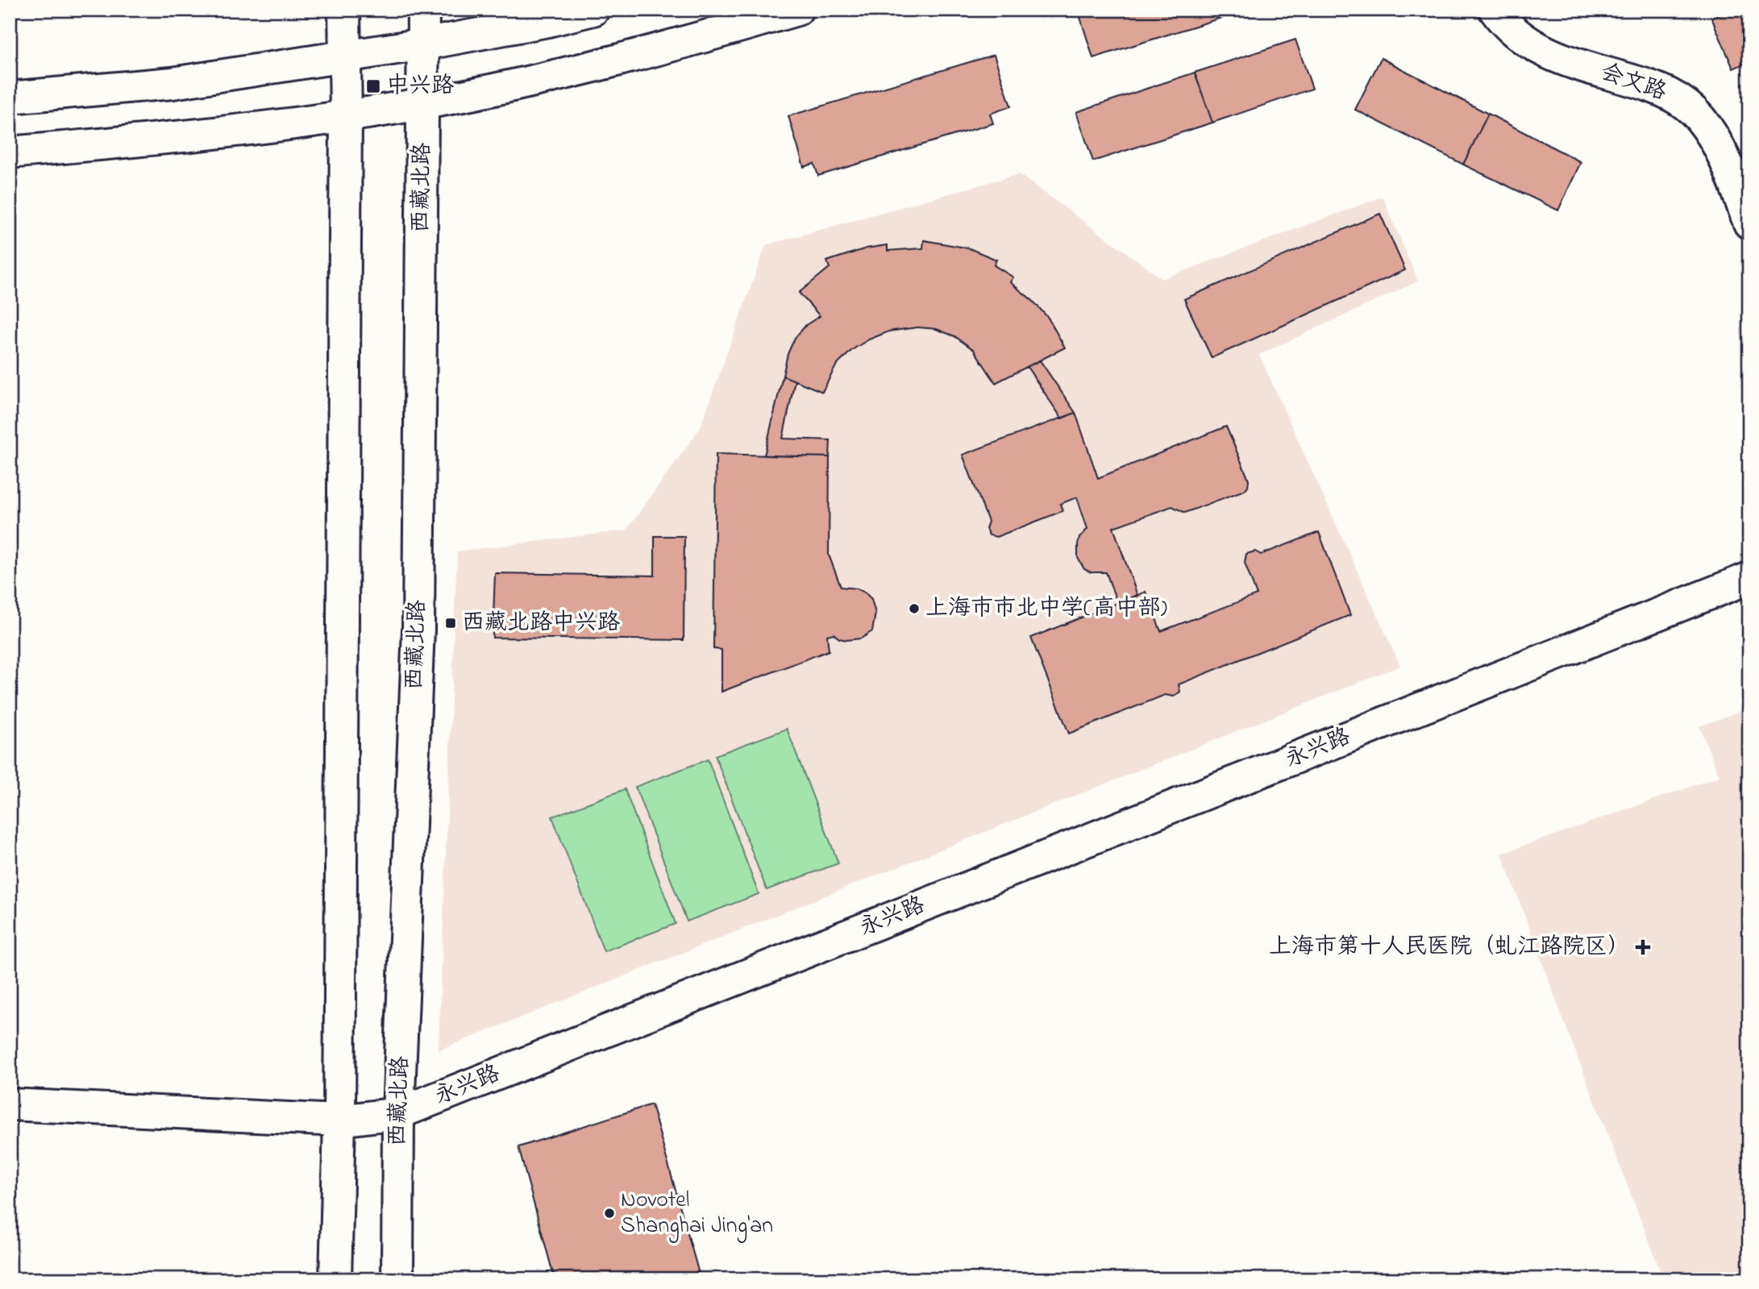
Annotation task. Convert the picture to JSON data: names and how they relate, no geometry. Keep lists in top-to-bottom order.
{
  "streets": {
    "main road": ["会文路", "西藏北路", "永兴路"]
  },
  "crossings": [
    ["西藏北路", "永兴路"]
  ],
  "places": {
    "transit": ["中兴路", "西藏北路中兴路"],
    "other": ["上海市市北中学(高中部)", "Novotel Shanghai Jing'an"],
    "health": ["上海市第十人民医院（虬江路院区）"]
  }
}
